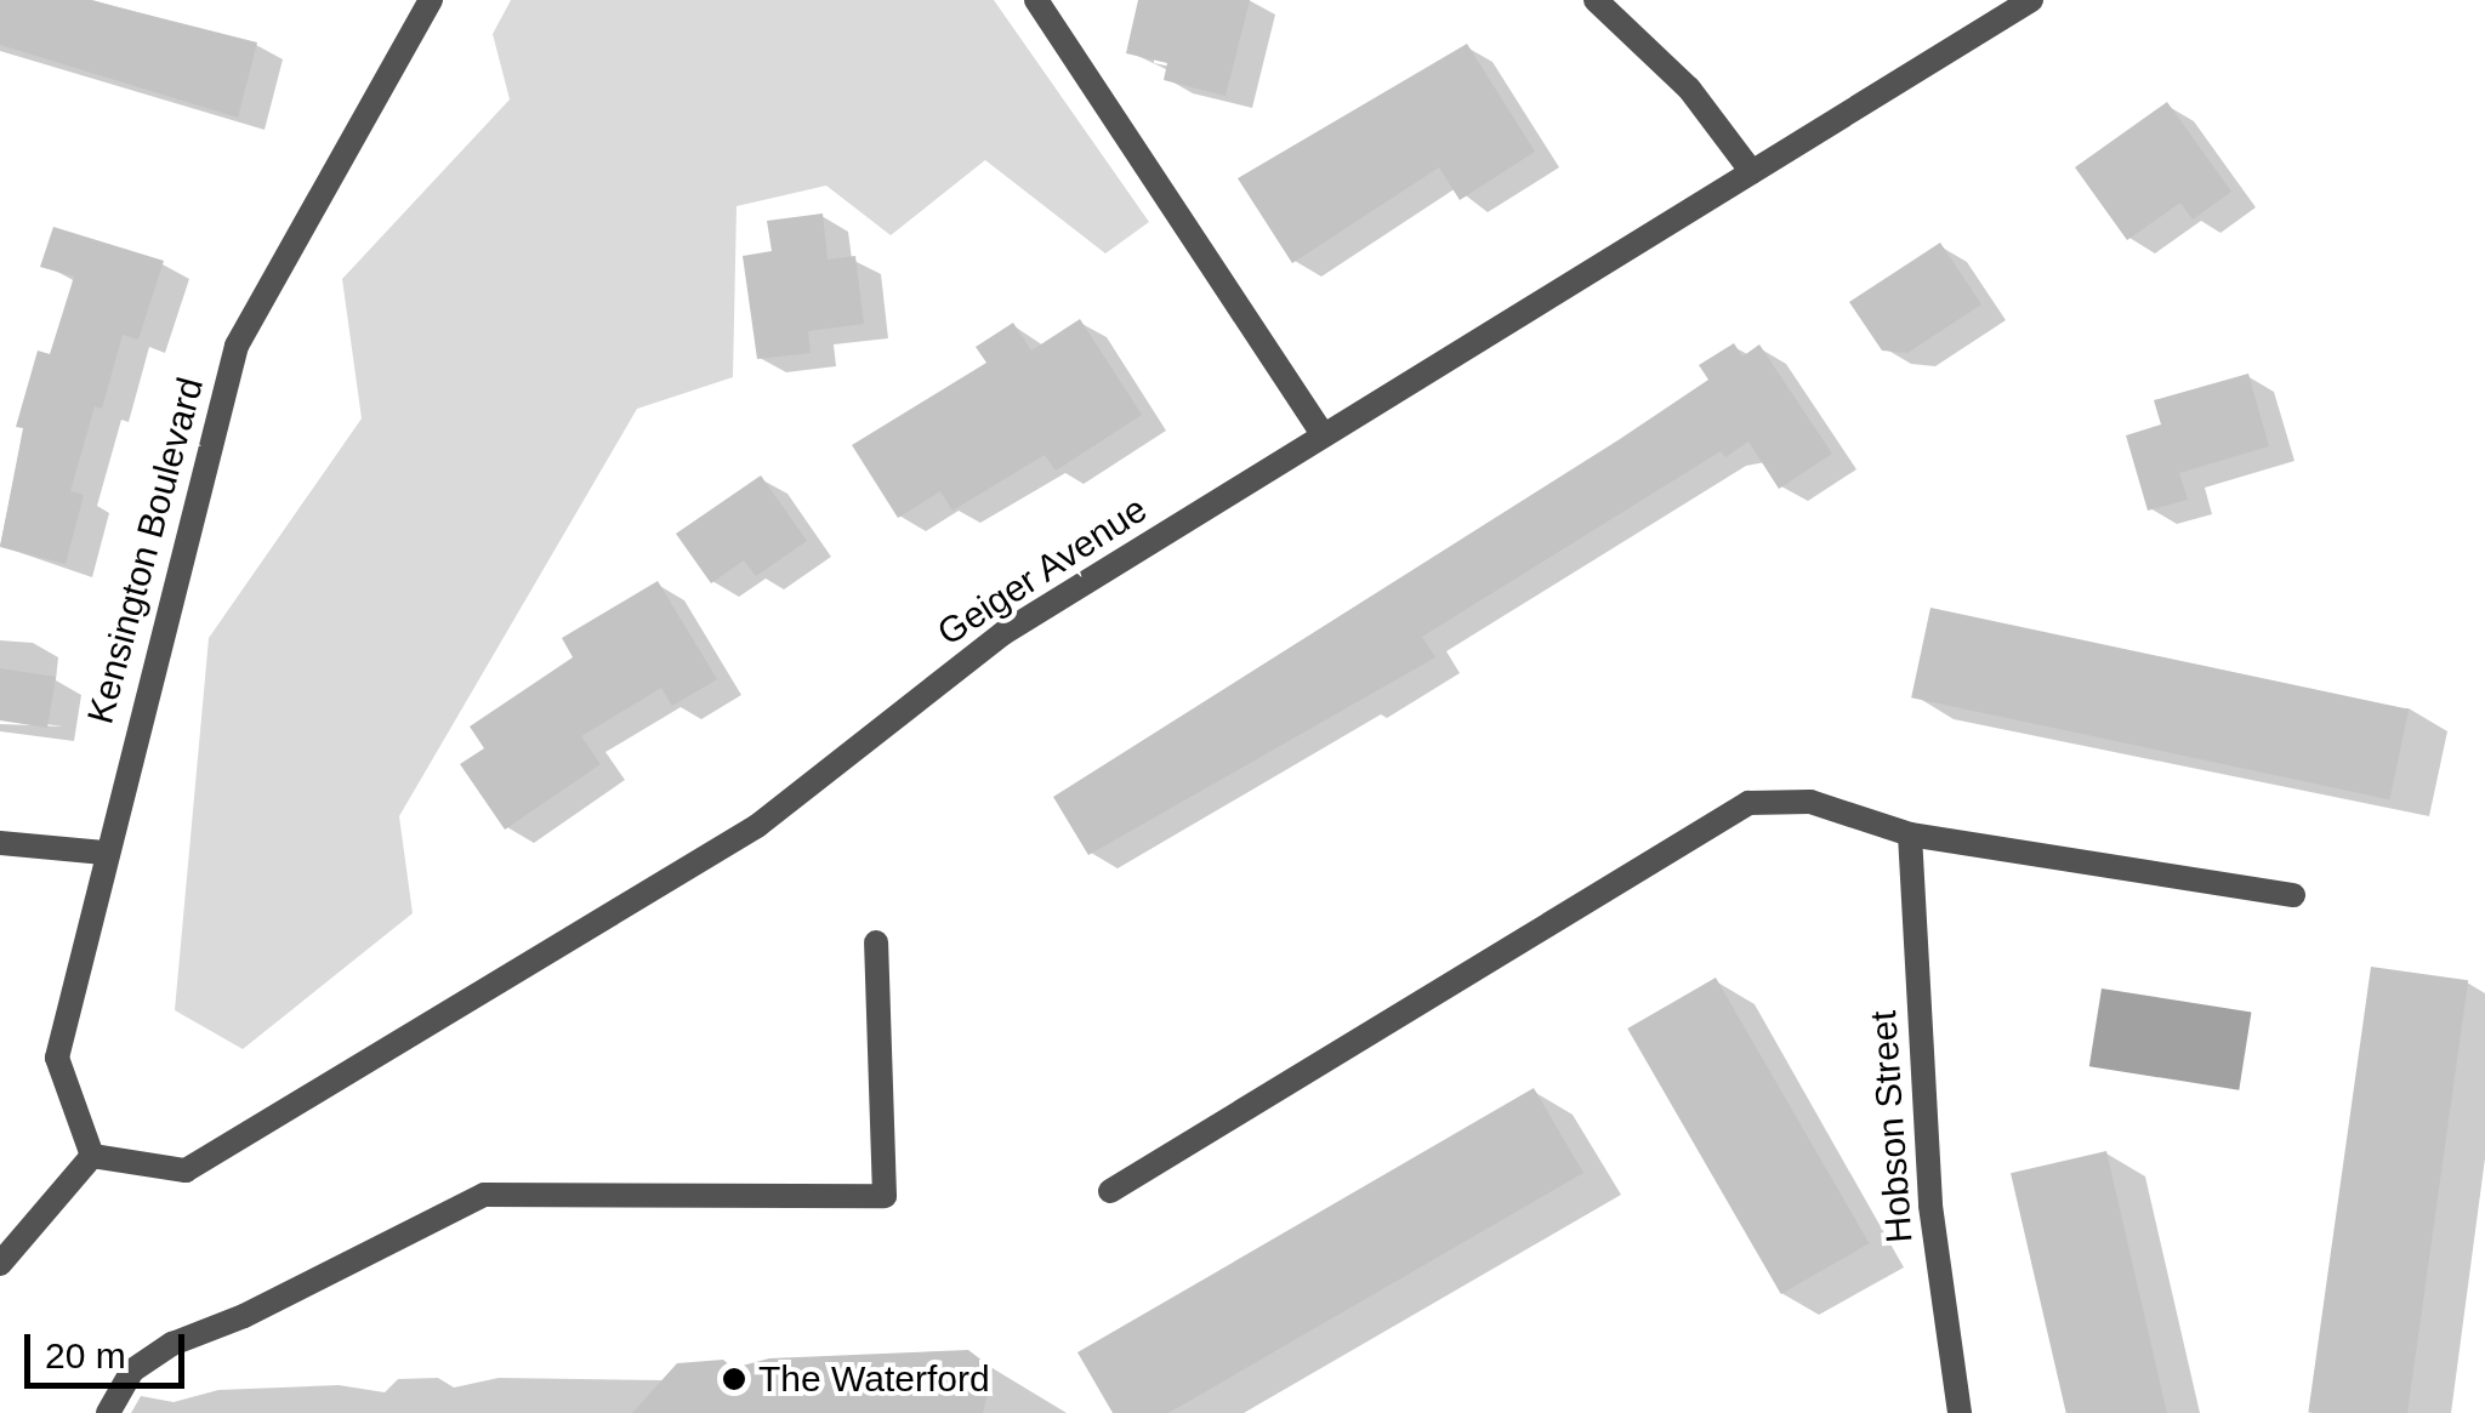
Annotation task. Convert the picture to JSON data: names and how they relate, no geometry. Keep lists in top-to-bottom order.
{
  "streets": {
    "street": ["Kensington Boulevard", "Geiger Avenue", "Hobson Street"]
  },
  "crossings": [
    ["Kensington Boulevard", "Geiger Avenue"]
  ],
  "places": ["The Waterford"],
  "scale_bar": "20 m"
}
